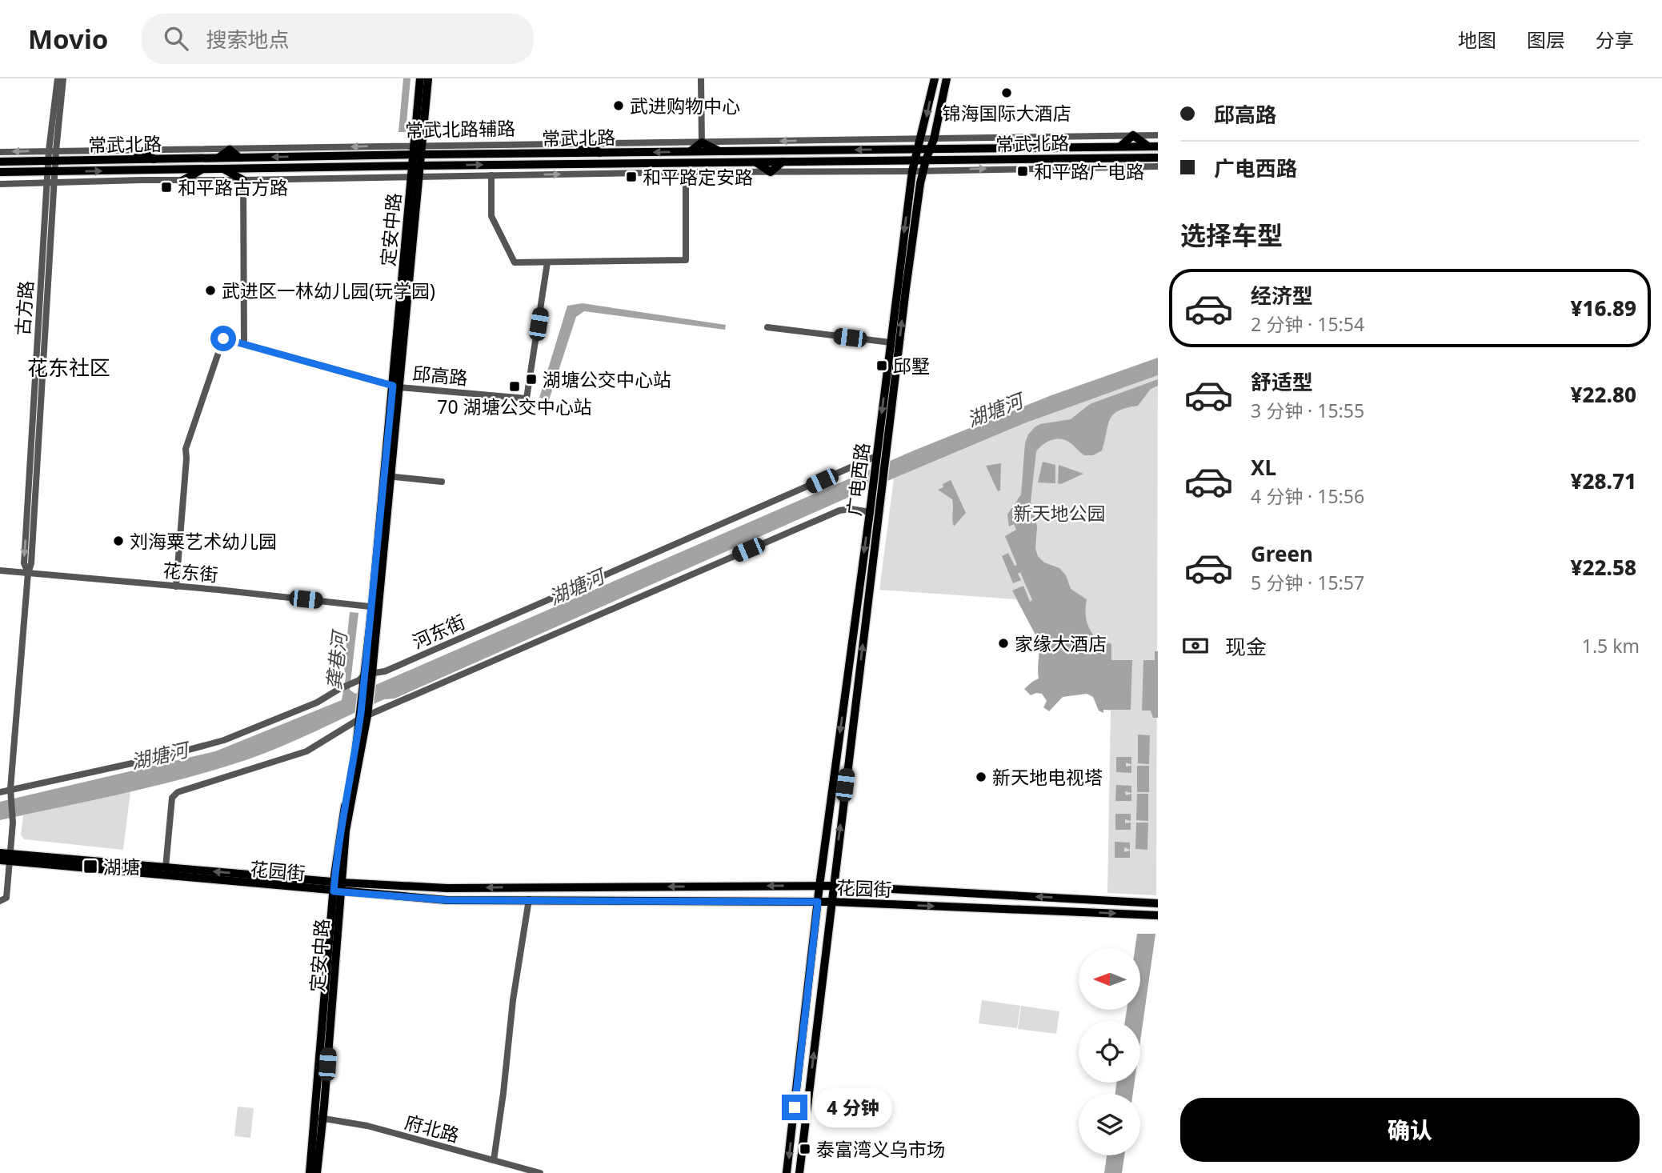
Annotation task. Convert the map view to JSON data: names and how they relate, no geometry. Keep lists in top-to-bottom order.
{
  "streets": {
    "main road": [
      "常武北路",
      "定安中路",
      "广电西路",
      "花园街"
    ],
    "street": [
      "常武北路辅路",
      "古方路",
      "邱高路",
      "花东街",
      "河东街",
      "府北路"
    ]
  },
  "crossings": [
    ["常武北路辅路", "定安中路"],
    ["常武北路辅路", "古方路"],
    ["常武北路辅路", "广电西路"],
    ["常武北路", "定安中路"],
    ["常武北路", "古方路"],
    ["常武北路", "广电西路"],
    ["定安中路", "邱高路"],
    ["定安中路", "花东街"],
    ["定安中路", "河东街"],
    ["定安中路", "花园街"],
    ["定安中路", "府北路"],
    ["古方路", "花东街"],
    ["古方路", "河东街"],
    ["古方路", "花园街"],
    ["邱高路", "花东街"],
    ["广电西路", "河东街"],
    ["广电西路", "花园街"]
  ],
  "districts": ["花东社区"],
  "water": ["湖塘河", "龚巷河"],
  "parks": ["新天地公园"],
  "places": {
    "other": [
      "锦海国际大酒店",
      "武进购物中心",
      "武进区一林幼儿园(玩学园)",
      "刘海粟艺术幼儿园",
      "家缘大酒店",
      "新天地电视塔"
    ],
    "transit": [
      "和平路广电路",
      "和平路定安路",
      "和平路古方路",
      "邱墅",
      "湖塘公交中心站",
      "70 湖塘公交中心站",
      "湖塘",
      "泰富湾义乌市场"
    ]
  },
  "north": "left",
  "page": {
    "header": "Movio",
    "search": "搜索地点",
    "nav": ["地图", "图层", "分享"],
    "banner": ["邱高路", "广电西路"],
    "heading": "选择车型",
    "list": [
      {
        "name": "经济型",
        "note": "2 分钟 · 15:54",
        "value": "¥16.89"
      },
      {
        "name": "舒适型",
        "note": "3 分钟 · 15:55",
        "value": "¥22.80"
      },
      {
        "name": "XL",
        "note": "4 分钟 · 15:56",
        "value": "¥28.71"
      },
      {
        "name": "Green",
        "note": "5 分钟 · 15:57",
        "value": "¥22.58"
      }
    ],
    "pay": ["现金", "1.5 km"],
    "buttons": "确认",
    "bubble": "4 分钟"
  }
}
